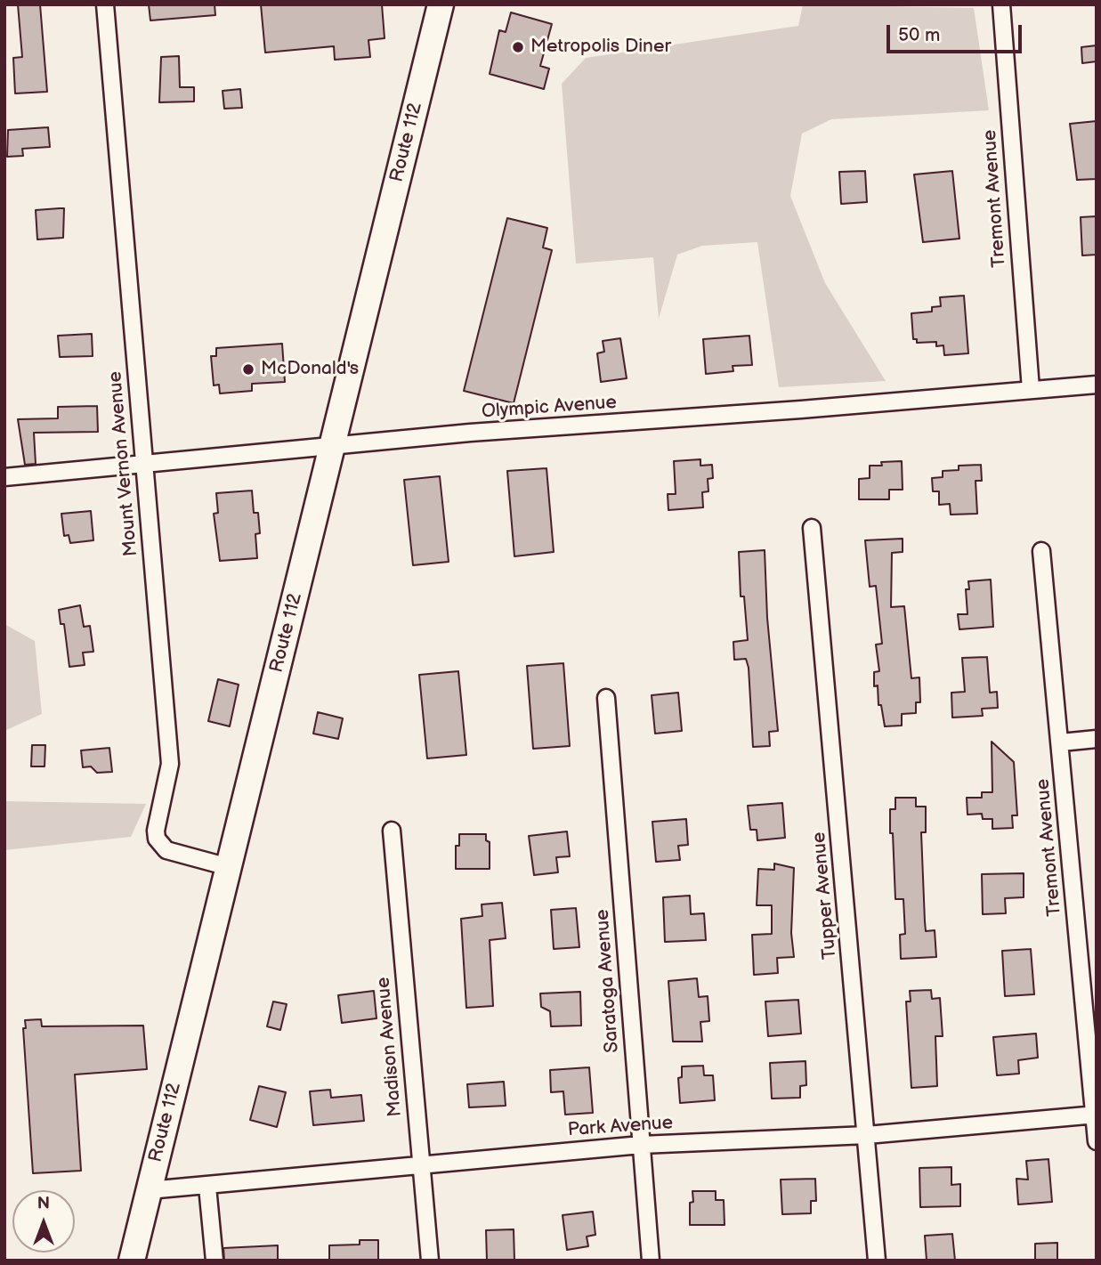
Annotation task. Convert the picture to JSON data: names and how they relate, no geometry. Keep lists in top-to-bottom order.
{
  "streets": {
    "main road": ["Route 112"],
    "street": [
      "Tremont Avenue",
      "Olympic Avenue",
      "Mount Vernon Avenue",
      "Tupper Avenue",
      "Saratoga Avenue",
      "Madison Avenue",
      "Park Avenue"
    ]
  },
  "crossings": [
    ["Route 112", "Olympic Avenue"],
    ["Route 112", "Mount Vernon Avenue"],
    ["Route 112", "Park Avenue"],
    ["Tremont Avenue", "Olympic Avenue"],
    ["Tremont Avenue", "Park Avenue"],
    ["Olympic Avenue", "Mount Vernon Avenue"],
    ["Tupper Avenue", "Park Avenue"],
    ["Saratoga Avenue", "Park Avenue"],
    ["Madison Avenue", "Park Avenue"]
  ],
  "places": ["Metropolis Diner", "McDonald's"],
  "scale_bar": "50 m",
  "north": "top"
}
